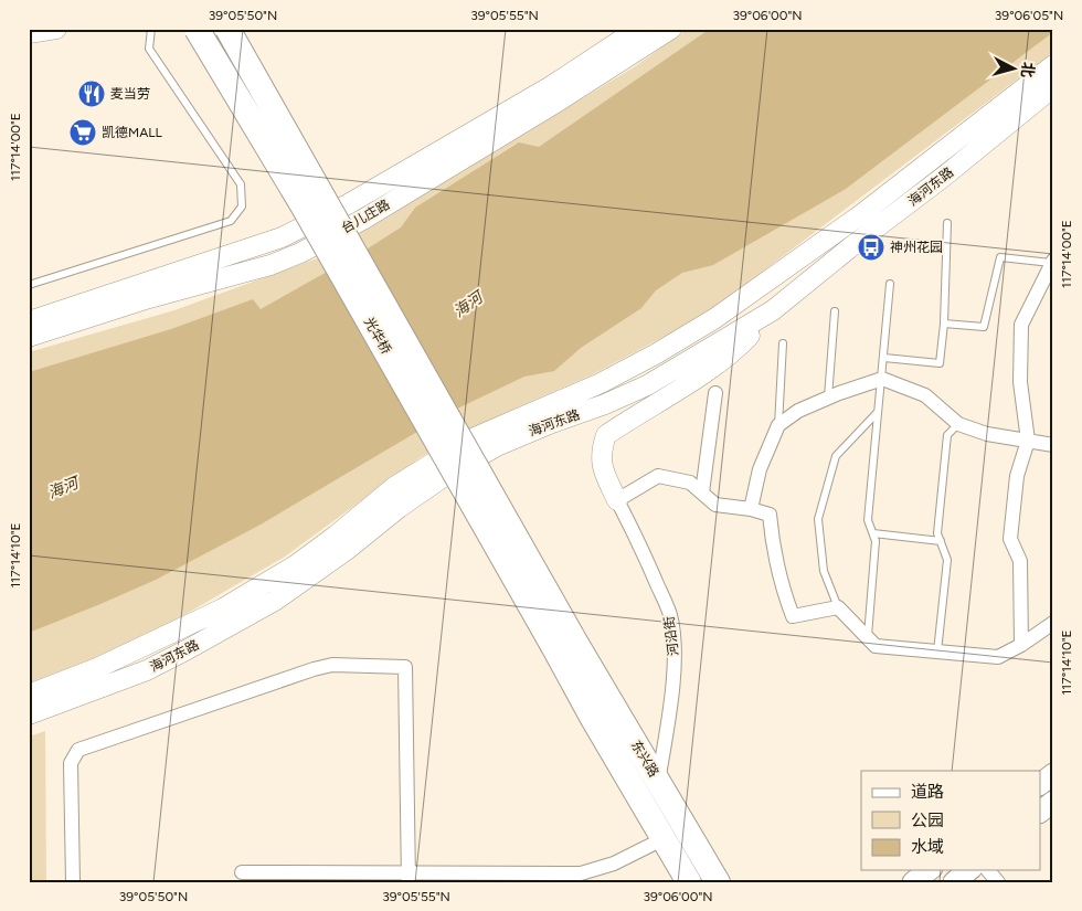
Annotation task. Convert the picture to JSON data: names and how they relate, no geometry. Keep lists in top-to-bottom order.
{
  "streets": {
    "highway": ["光华桥", "东兴路"],
    "main road": ["海河东路", "台儿庄路"],
    "street": ["河沿街"]
  },
  "crossings": [
    ["光华桥", "东兴路"],
    ["河沿街", "东兴路"]
  ],
  "water": ["海河"],
  "places": {
    "restaurant": ["麦当劳"],
    "supermarket": ["凯德MALL"],
    "bus stop": ["神州花园"]
  },
  "legend": ["道路", "公园", "水域"],
  "north": "right",
  "coordinates": [
    "39°05'50\"N",
    "39°05'55\"N",
    "39°06'00\"N",
    "39°06'05\"N",
    "117°14'00\"E",
    "117°14'10\"E"
  ]
}
